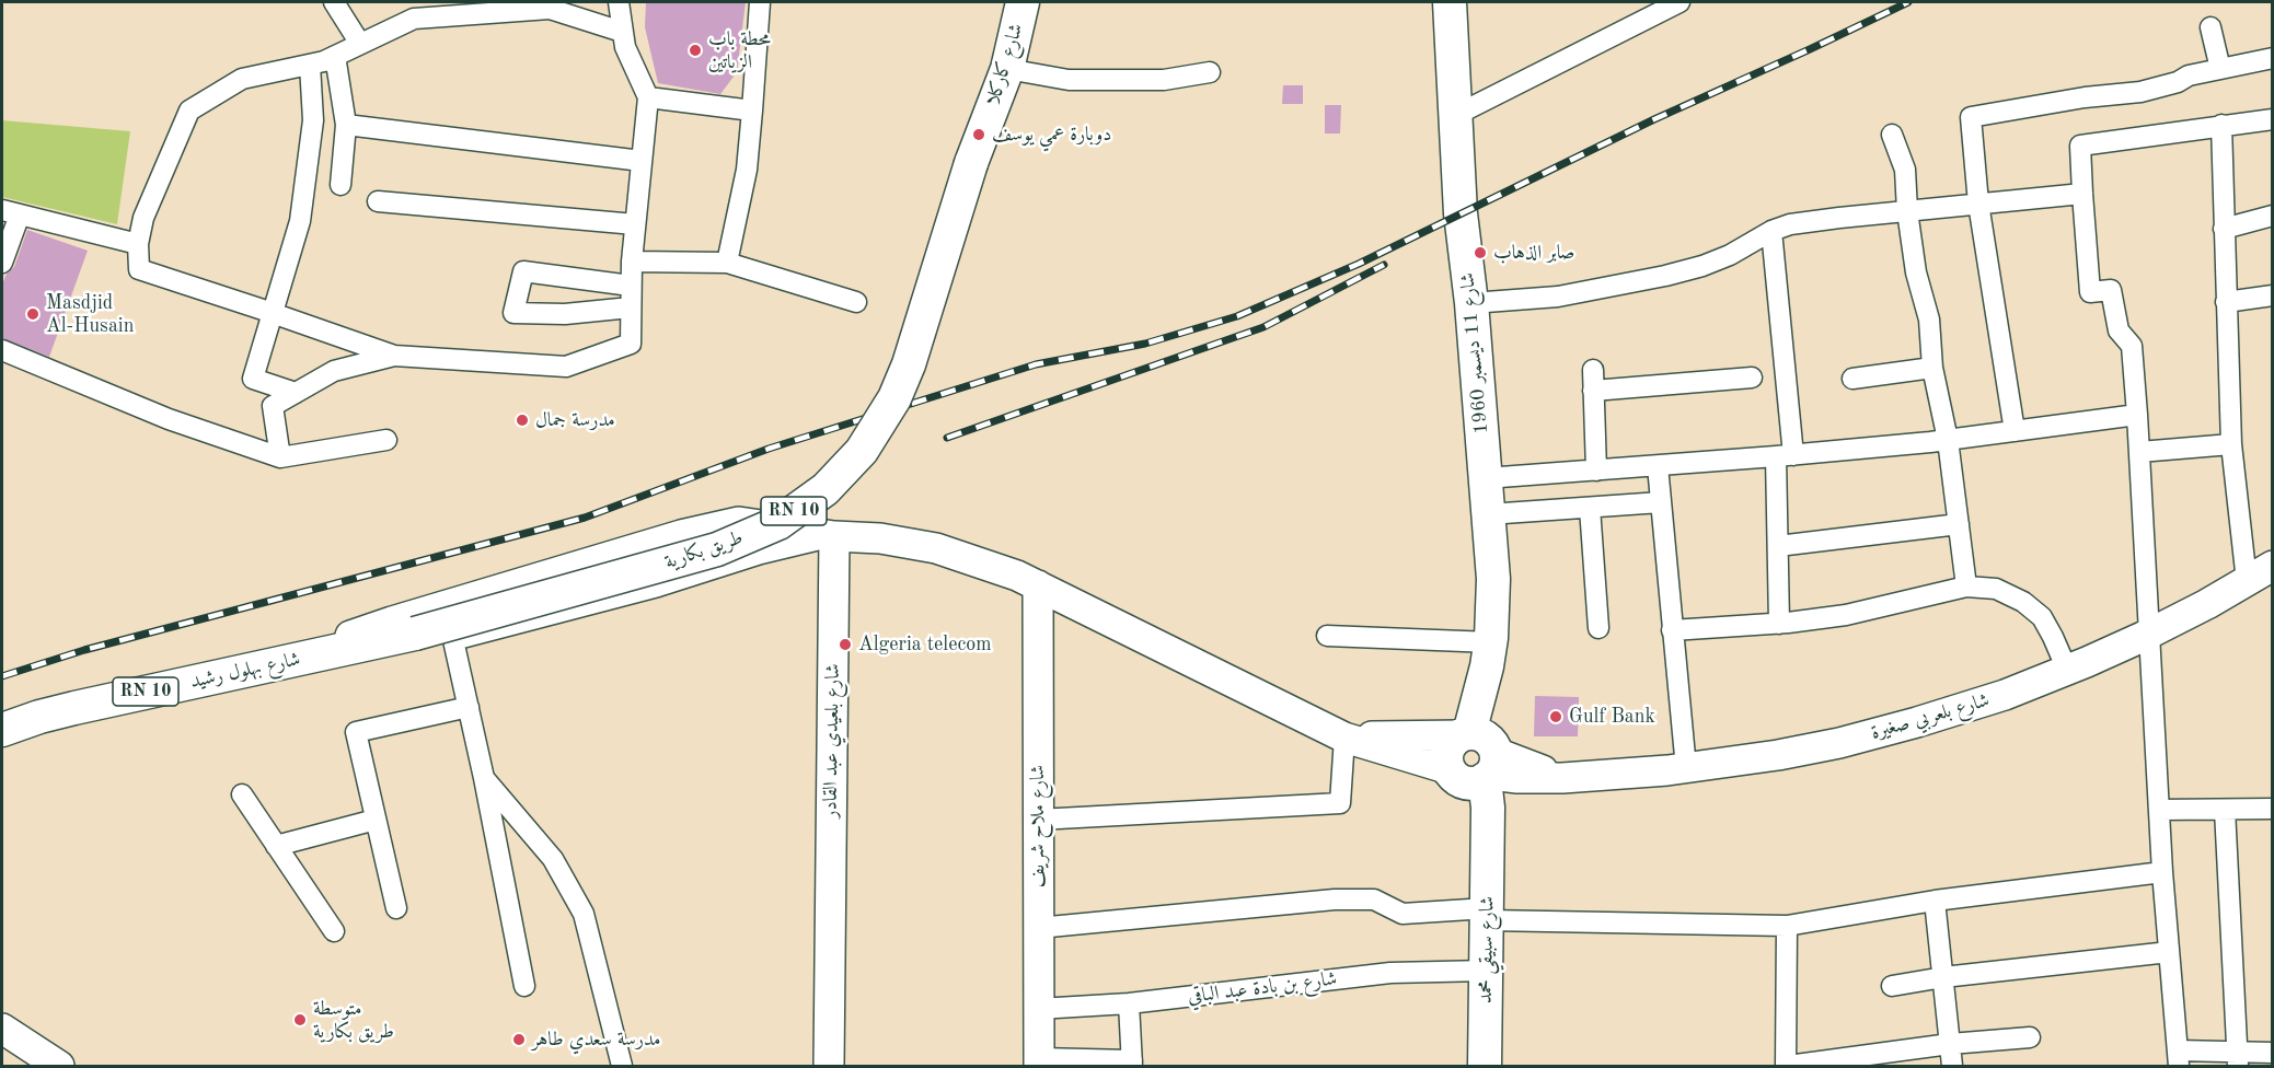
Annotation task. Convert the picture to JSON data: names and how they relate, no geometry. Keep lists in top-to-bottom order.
{
  "streets": {
    "main road": [
      "شارع كاركلا",
      "شارع 11 ديسمبر 1960",
      "RN 10",
      "طريق بكارية",
      "شارع بهلول رشيد",
      "شارع بلعربي صغيرة",
      "شارع بلعيدي عبد القادر",
      "شارع ملاح شريف",
      "شارع سبيقي محمد"
    ],
    "street": ["شارع بن بادة عبد الباقي"]
  },
  "crossings": [
    ["شارع كاركلا", "طريق بكارية"],
    ["شارع 11 ديسمبر 1960", "شارع بلعربي صغيرة"],
    ["شارع 11 ديسمبر 1960", "شارع سبيقي محمد"],
    ["طريق بكارية", "شارع بهلول رشيد"],
    ["شارع بلعربي صغيرة", "شارع سبيقي محمد"],
    ["شارع ملاح شريف", "شارع بن بادة عبد الباقي"],
    ["شارع سبيقي محمد", "شارع بن بادة عبد الباقي"]
  ],
  "places": [
    "محطة باب الزياتين",
    "دوبارة عمي يوسف",
    "صابر الذهاب",
    "Masdjid Al-Husain",
    "مدرسة جمال",
    "Algeria telecom",
    "Gulf Bank",
    "متوسطة طريق بكارية",
    "مدرسة سعدي طاهر"
  ]
}
